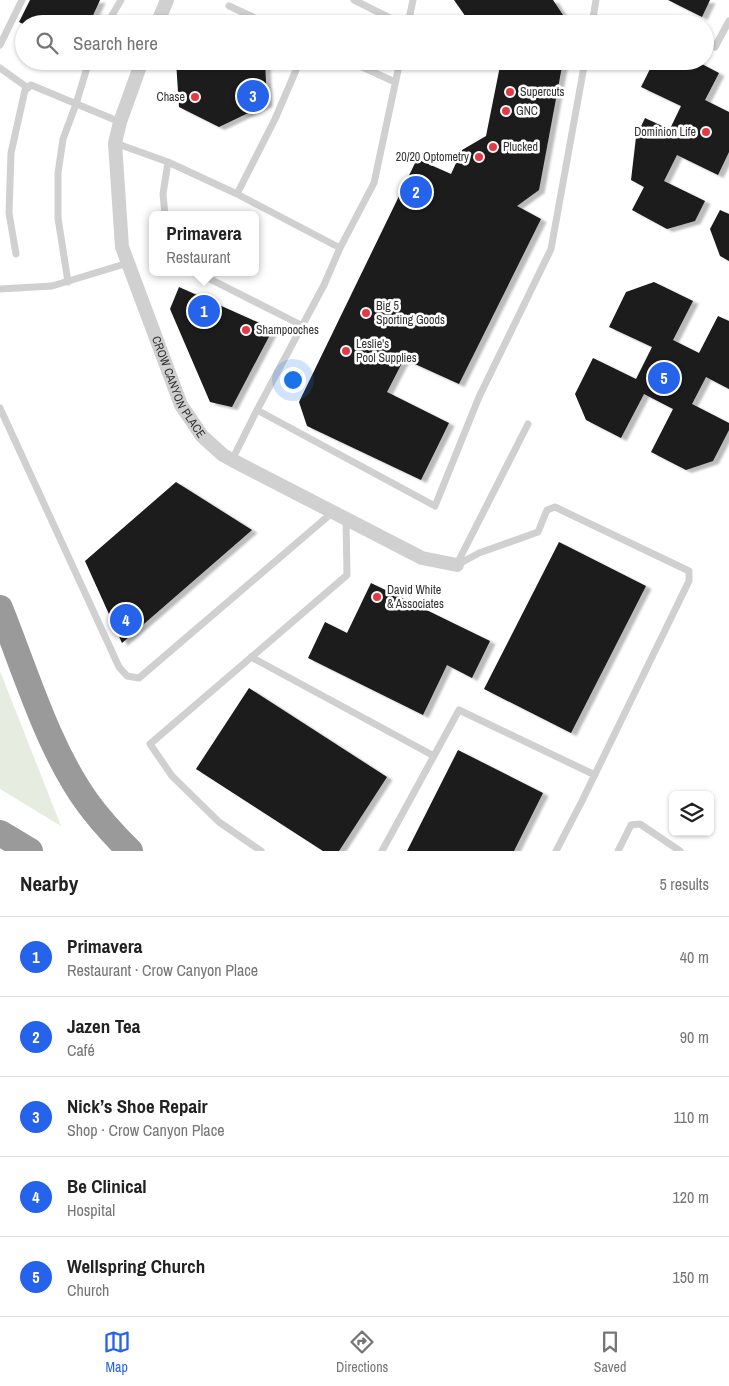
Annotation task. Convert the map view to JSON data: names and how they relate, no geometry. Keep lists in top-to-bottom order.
{
  "streets": {
    "street": ["CROW CANYON PLACE"]
  },
  "places": [
    "Supercuts",
    "Chase",
    "GNC",
    "Dominion Life",
    "Plucked",
    "20/20 Optometry",
    "Big 5 Sporting Goods",
    "Shampooches",
    "Leslie's Pool Supplies",
    "David White & Associates"
  ],
  "page": {
    "search": "Search here",
    "pins": [
      "3",
      "2",
      "1",
      "5",
      "4"
    ],
    "popup": ["Primavera", "Restaurant"],
    "heading": ["Nearby", "5 results"],
    "list": [
      {
        "mark": "1",
        "name": "Primavera",
        "note": "Restaurant · Crow Canyon Place",
        "value": "40 m"
      },
      {
        "mark": "2",
        "name": "Jazen Tea",
        "note": "Café",
        "value": "90 m"
      },
      {
        "mark": "3",
        "name": "Nick’s Shoe Repair",
        "note": "Shop · Crow Canyon Place",
        "value": "110 m"
      },
      {
        "mark": "4",
        "name": "Be Clinical",
        "note": "Hospital",
        "value": "120 m"
      },
      {
        "mark": "5",
        "name": "Wellspring Church",
        "note": "Church",
        "value": "150 m"
      }
    ],
    "nav": ["Map", "Directions", "Saved"]
  }
}
